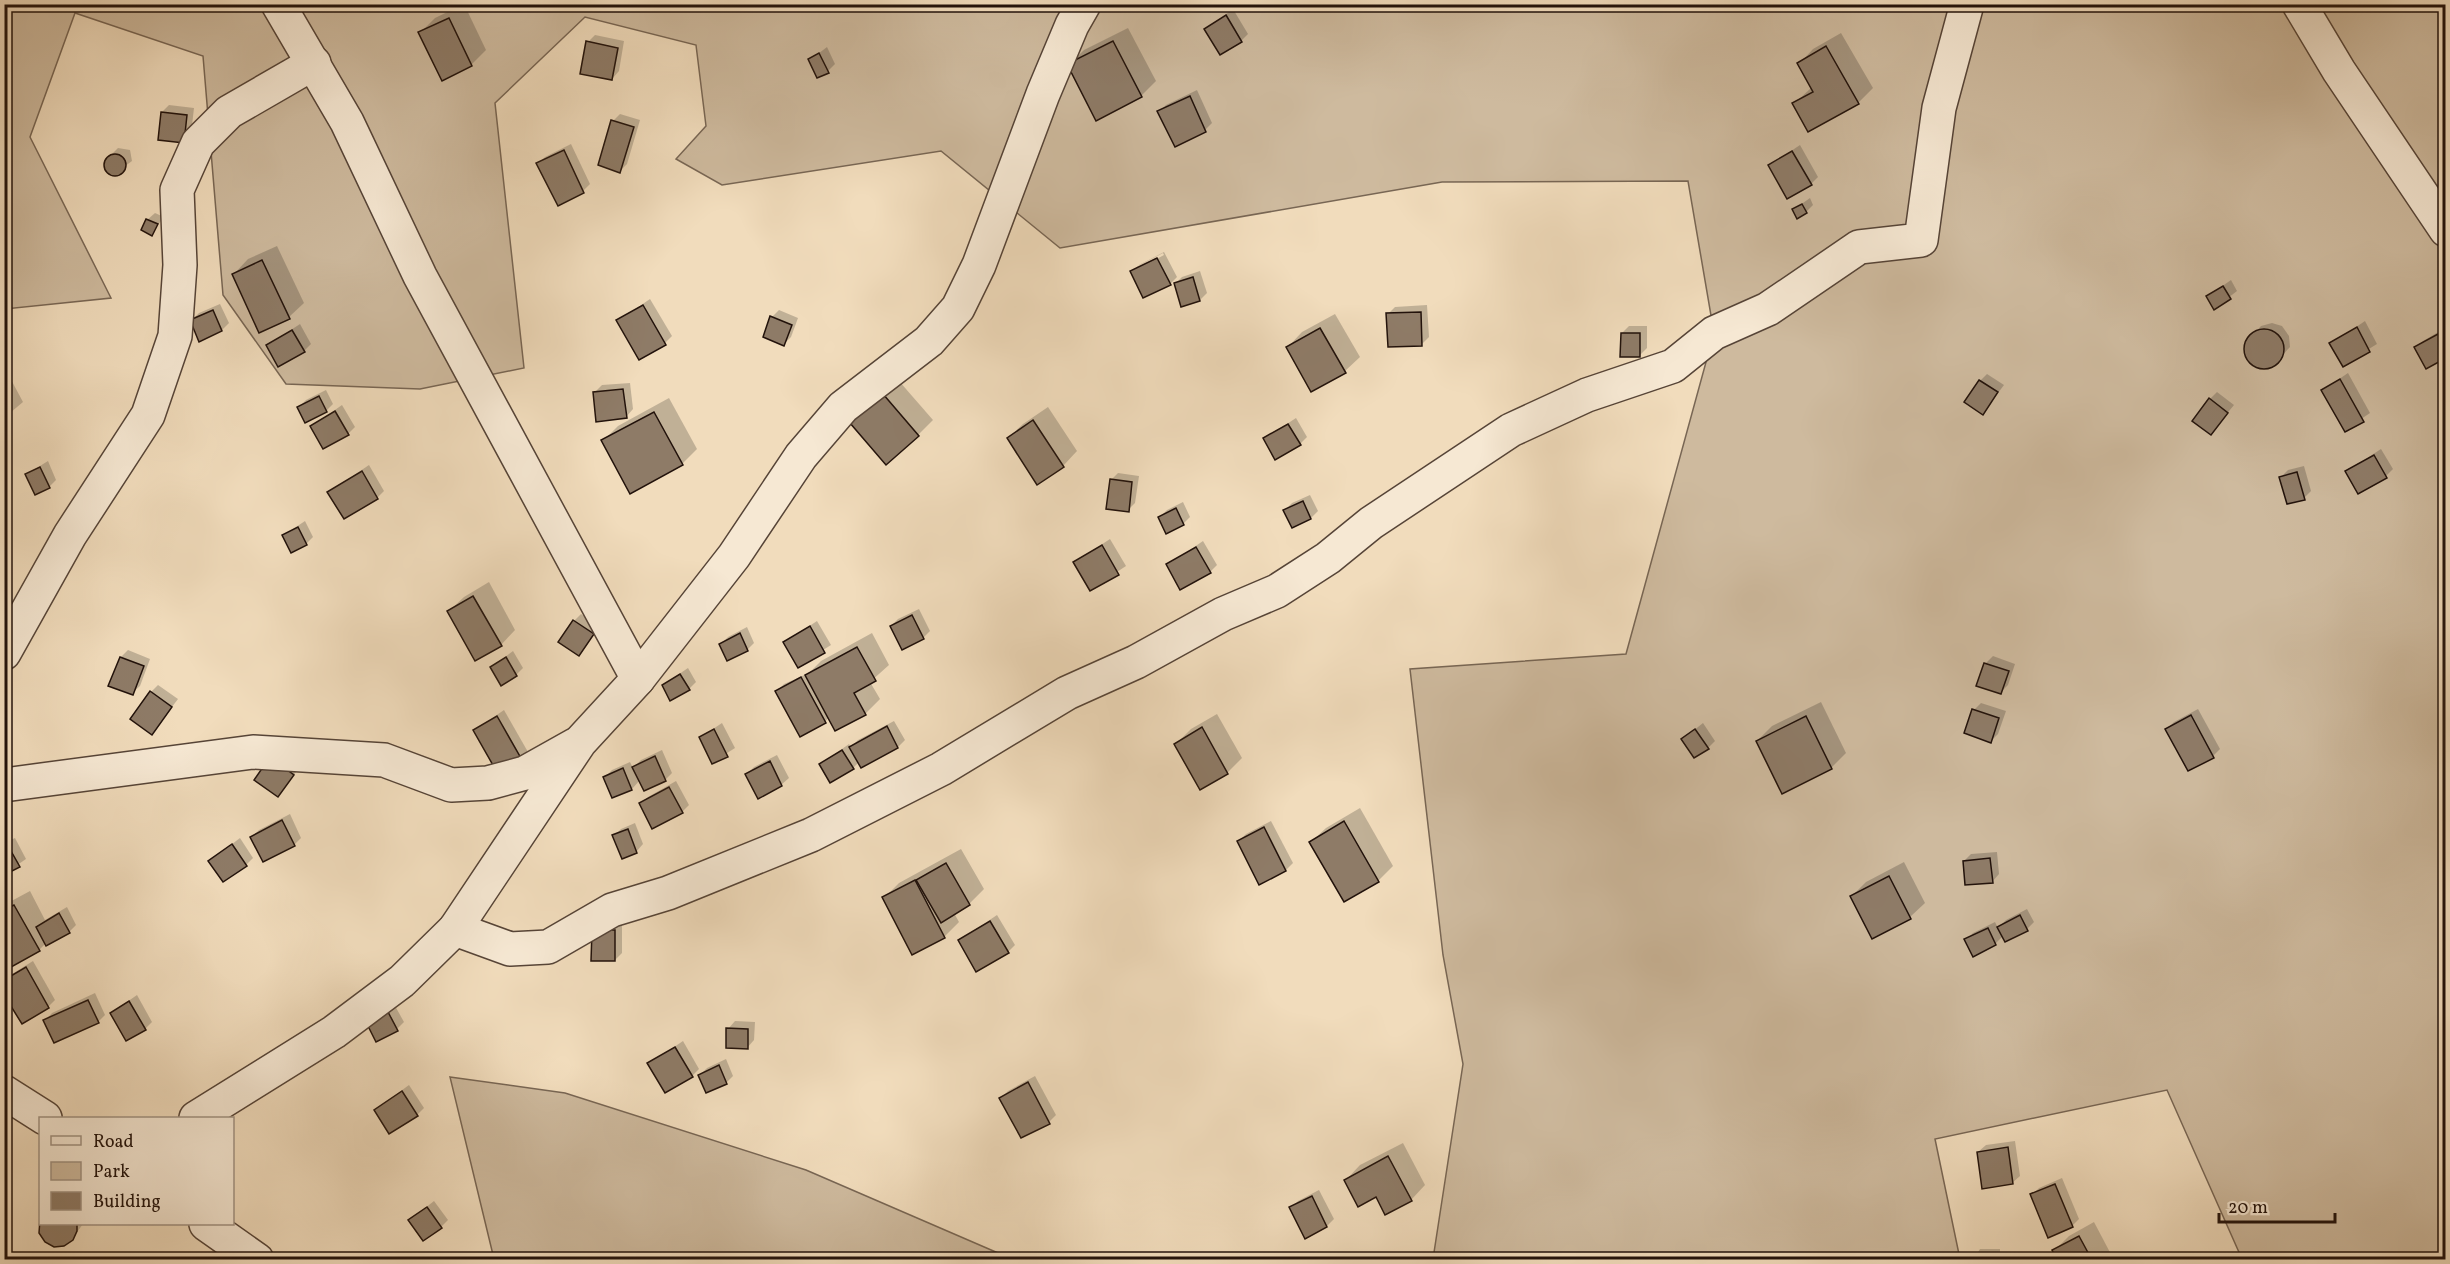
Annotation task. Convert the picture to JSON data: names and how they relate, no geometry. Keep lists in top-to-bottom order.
{
  "legend": ["Road", "Park", "Building"],
  "scale_bar": "20 m"
}
